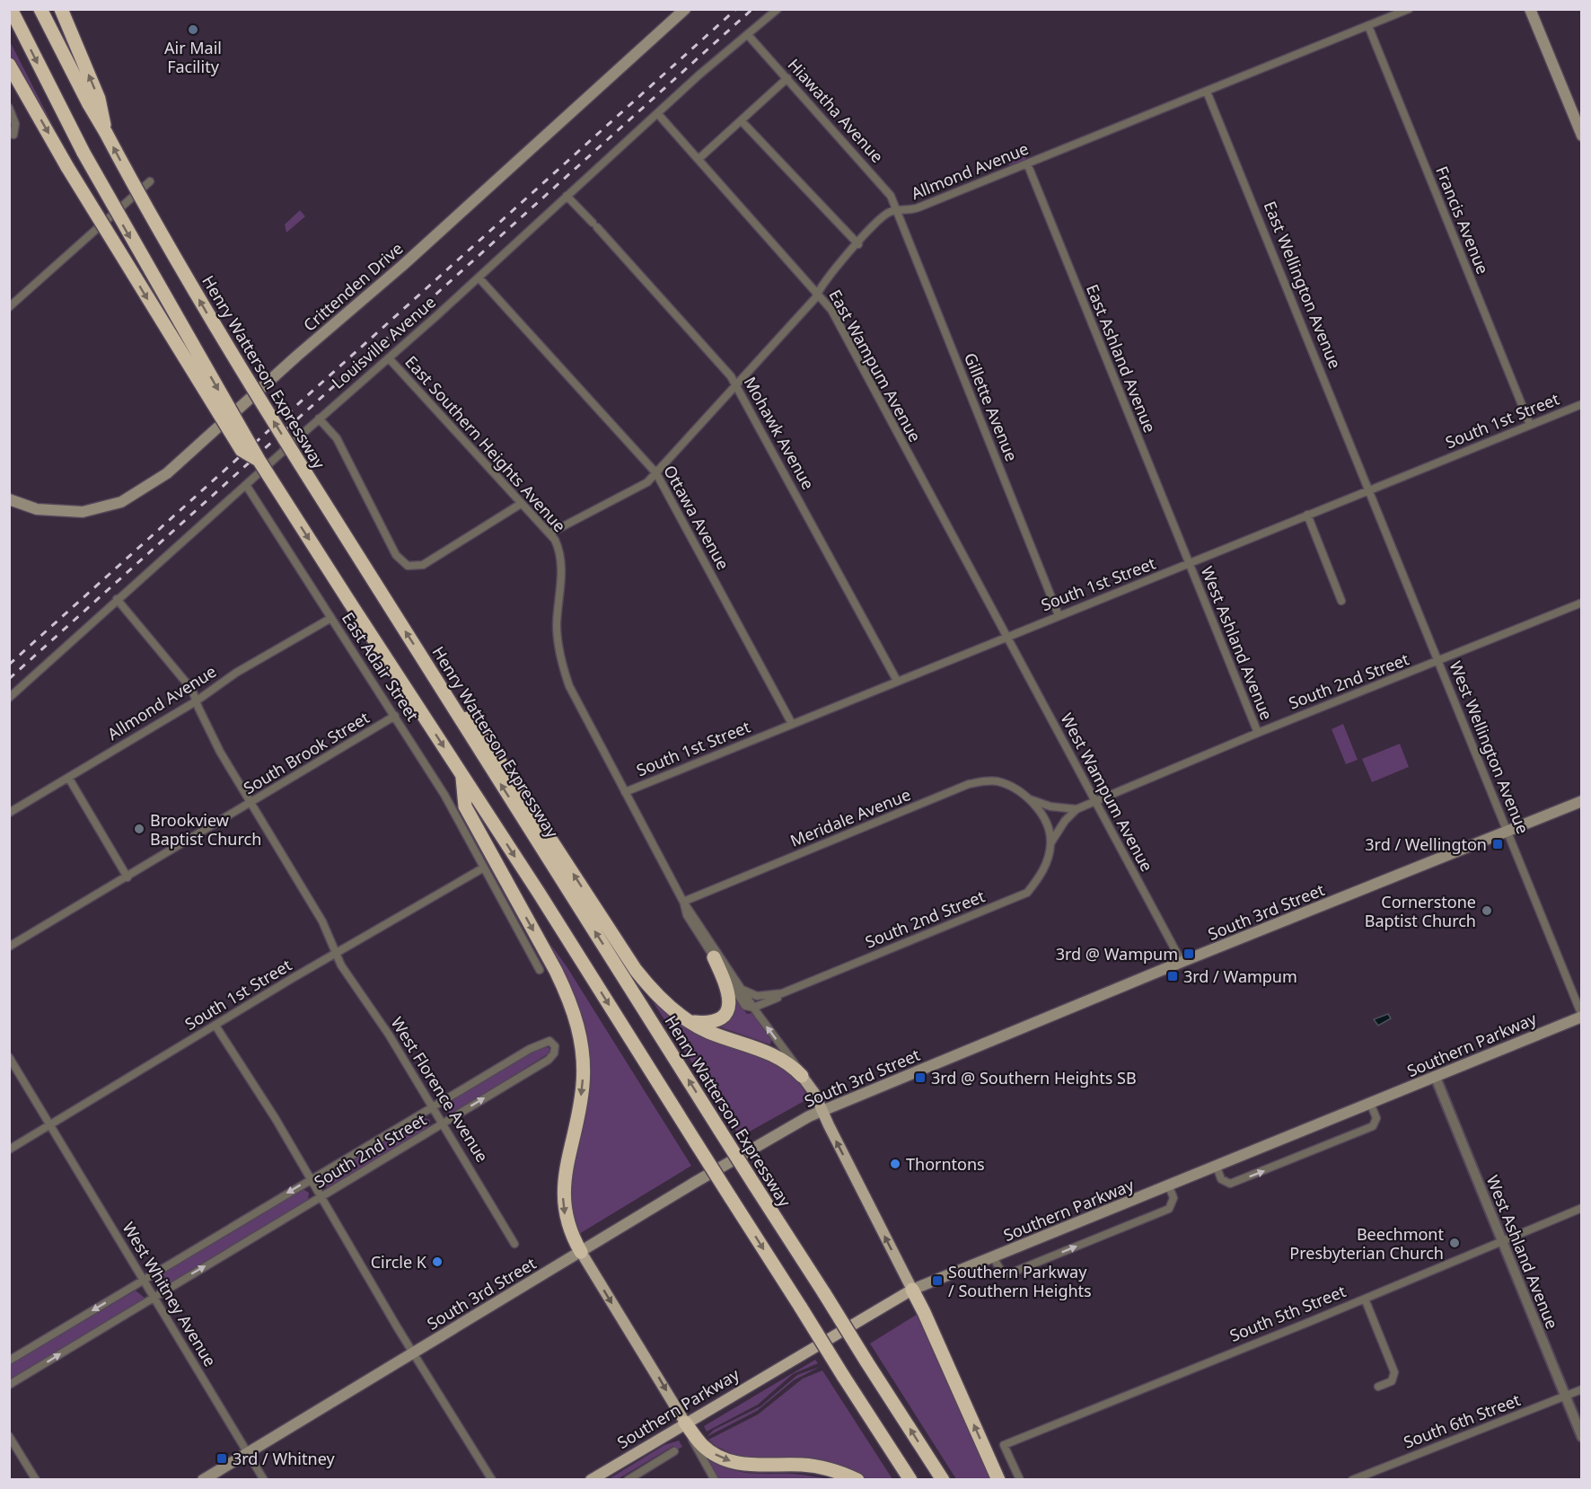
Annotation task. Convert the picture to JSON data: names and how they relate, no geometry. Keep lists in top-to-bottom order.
{
  "streets": {
    "highway": ["Henry Watterson Expressway"],
    "main road": ["Crittenden Drive", "South 3rd Street", "Southern Parkway"],
    "street": [
      "Hiawatha Avenue",
      "Allmond Avenue",
      "Francis Avenue",
      "East Wellington Avenue",
      "Louisville Avenue",
      "East Ashland Avenue",
      "East Wampum Avenue",
      "Gillette Avenue",
      "South 1st Street",
      "Mohawk Avenue",
      "East Southern Heights Avenue",
      "Ottawa Avenue",
      "West Ashland Avenue",
      "East Adair Street",
      "South 2nd Street",
      "West Wellington Avenue",
      "South Brook Street",
      "West Wampum Avenue",
      "Meridale Avenue",
      "West Florence Avenue",
      "West Whitney Avenue",
      "South 5th Street",
      "South 6th Street"
    ]
  },
  "crossings": [
    ["Hiawatha Avenue", "Allmond Avenue"],
    ["Hiawatha Avenue", "Louisville Avenue"],
    ["Hiawatha Avenue", "Gillette Avenue"],
    ["Allmond Avenue", "Francis Avenue"],
    ["Allmond Avenue", "East Wellington Avenue"],
    ["Allmond Avenue", "East Ashland Avenue"],
    ["Allmond Avenue", "East Wampum Avenue"],
    ["Allmond Avenue", "Gillette Avenue"],
    ["Allmond Avenue", "Mohawk Avenue"],
    ["Allmond Avenue", "East Southern Heights Avenue"],
    ["Allmond Avenue", "Ottawa Avenue"],
    ["Allmond Avenue", "East Adair Street"],
    ["Allmond Avenue", "West Florence Avenue"],
    ["Francis Avenue", "South 1st Street"],
    ["East Wellington Avenue", "South 1st Street"],
    ["East Wellington Avenue", "West Wellington Avenue"],
    ["Louisville Avenue", "East Wampum Avenue"],
    ["Louisville Avenue", "Mohawk Avenue"],
    ["Louisville Avenue", "East Southern Heights Avenue"],
    ["Louisville Avenue", "Ottawa Avenue"],
    ["Louisville Avenue", "East Adair Street"],
    ["Louisville Avenue", "West Florence Avenue"],
    ["East Ashland Avenue", "South 1st Street"],
    ["East Ashland Avenue", "West Ashland Avenue"],
    ["East Wampum Avenue", "South 1st Street"],
    ["East Wampum Avenue", "West Wampum Avenue"],
    ["Gillette Avenue", "South 1st Street"],
    ["South 1st Street", "Mohawk Avenue"],
    ["South 1st Street", "East Southern Heights Avenue"],
    ["South 1st Street", "Ottawa Avenue"],
    ["South 1st Street", "West Ashland Avenue"],
    ["South 1st Street", "East Adair Street"],
    ["South 1st Street", "West Wellington Avenue"],
    ["South 1st Street", "West Wampum Avenue"],
    ["South 1st Street", "West Florence Avenue"],
    ["South 1st Street", "West Whitney Avenue"],
    ["East Southern Heights Avenue", "Meridale Avenue"],
    ["West Ashland Avenue", "South 2nd Street"],
    ["West Ashland Avenue", "Southern Parkway"],
    ["West Ashland Avenue", "South 5th Street"],
    ["West Ashland Avenue", "South 6th Street"],
    ["East Adair Street", "South Brook Street"],
    ["South 2nd Street", "West Wellington Avenue"],
    ["South 2nd Street", "West Wampum Avenue"],
    ["South 2nd Street", "Meridale Avenue"],
    ["South 2nd Street", "West Florence Avenue"],
    ["South 2nd Street", "West Whitney Avenue"],
    ["West Wellington Avenue", "South 3rd Street"],
    ["West Wellington Avenue", "Southern Parkway"],
    ["South Brook Street", "West Florence Avenue"],
    ["West Wampum Avenue", "South 3rd Street"],
    ["South 3rd Street", "West Whitney Avenue"]
  ],
  "places": {
    "other": [
      "Air Mail Facility",
      "Brookview Baptist Church",
      "Cornerstone Baptist Church",
      "Thorntons",
      "Beechmont Presbyterian Church",
      "Circle K"
    ],
    "transit": [
      "3rd / Wellington",
      "3rd @ Wampum",
      "3rd / Wampum",
      "3rd @ Southern Heights SB",
      "Southern Parkway / Southern Heights",
      "3rd / Whitney"
    ]
  }
}
